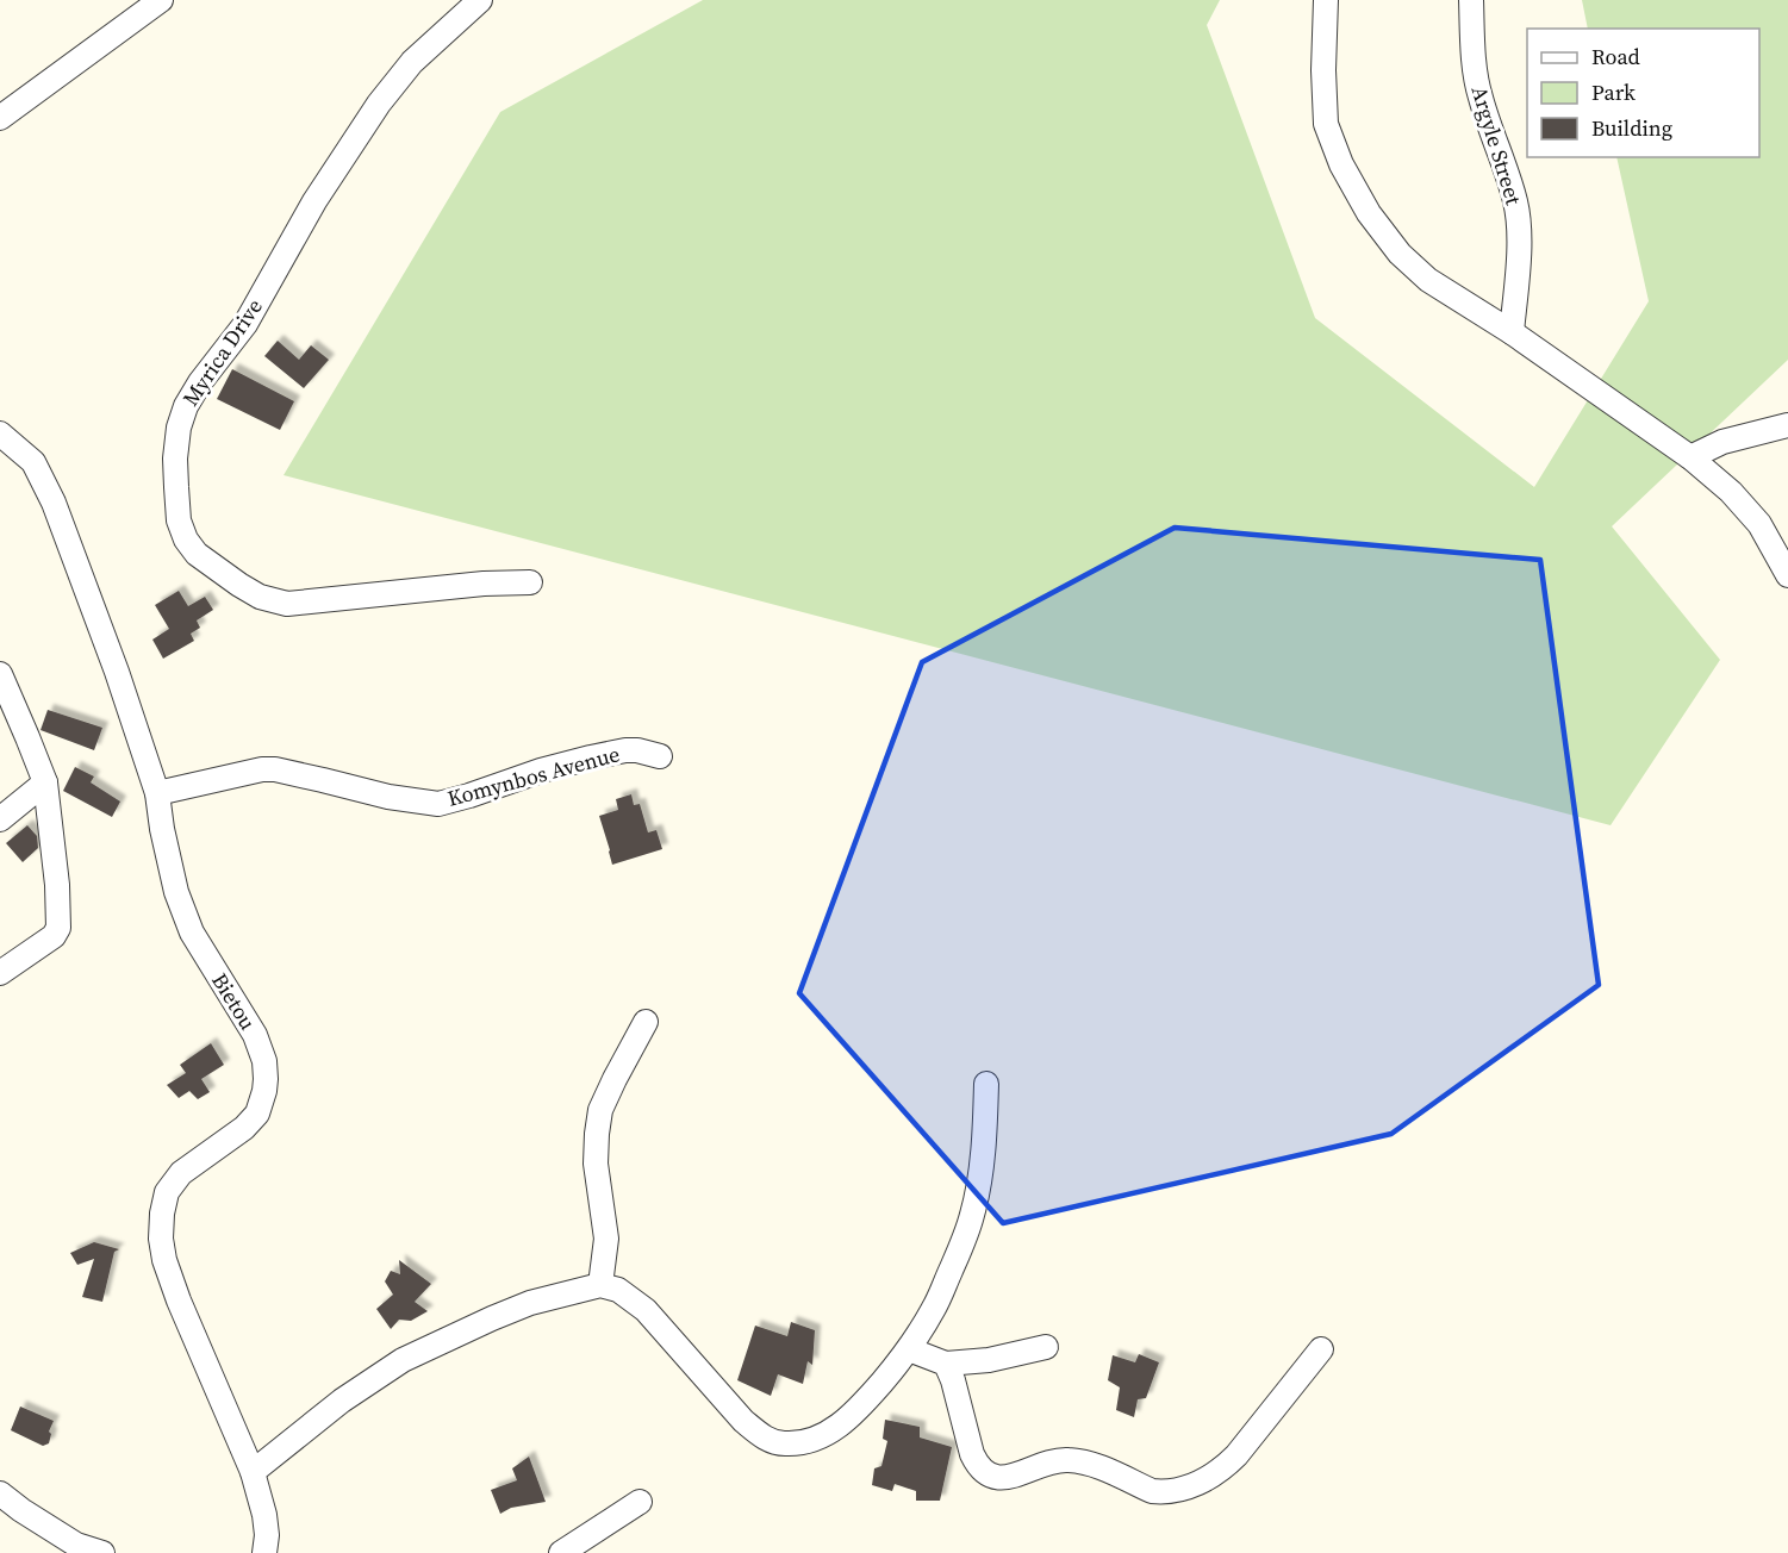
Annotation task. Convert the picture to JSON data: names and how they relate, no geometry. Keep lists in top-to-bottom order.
{
  "streets": {
    "street": [
      "Argyle Street",
      "Myrica Drive",
      "Komynbos Avenue",
      "Bietou"
    ]
  },
  "crossings": [
    ["Komynbos Avenue", "Bietou"]
  ],
  "legend": ["Road", "Park", "Building"]
}
